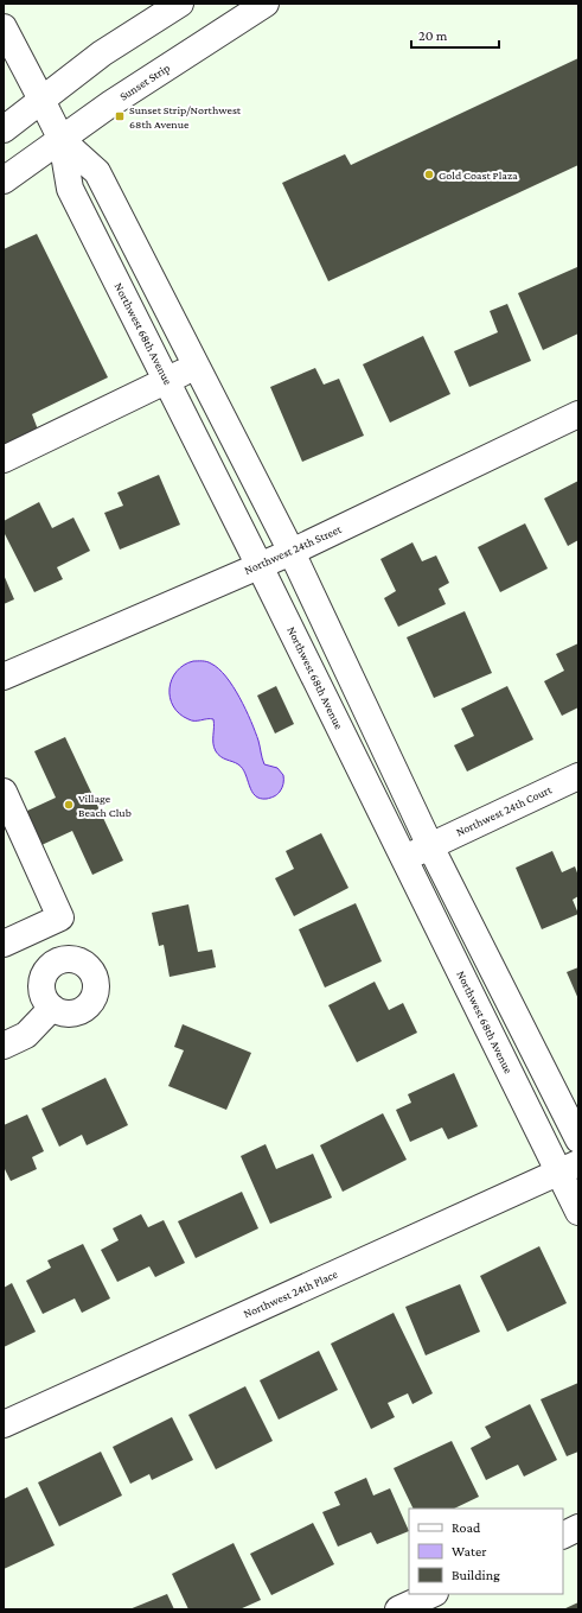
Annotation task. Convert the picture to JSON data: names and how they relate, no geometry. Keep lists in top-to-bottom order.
{
  "streets": {
    "street": [
      "Sunset Strip",
      "Northwest 68th Avenue",
      "Northwest 24th Street",
      "Northwest 24th Court",
      "Northwest 24th Place"
    ]
  },
  "crossings": [
    ["Sunset Strip", "Northwest 68th Avenue"],
    ["Northwest 68th Avenue", "Northwest 24th Street"],
    ["Northwest 68th Avenue", "Northwest 24th Court"],
    ["Northwest 68th Avenue", "Northwest 24th Place"]
  ],
  "places": {
    "transit": ["Sunset Strip/Northwest 68th Avenue"],
    "other": ["Gold Coast Plaza", "Village Beach Club"]
  },
  "legend": ["Road", "Water", "Building"],
  "scale_bar": "20 m"
}
